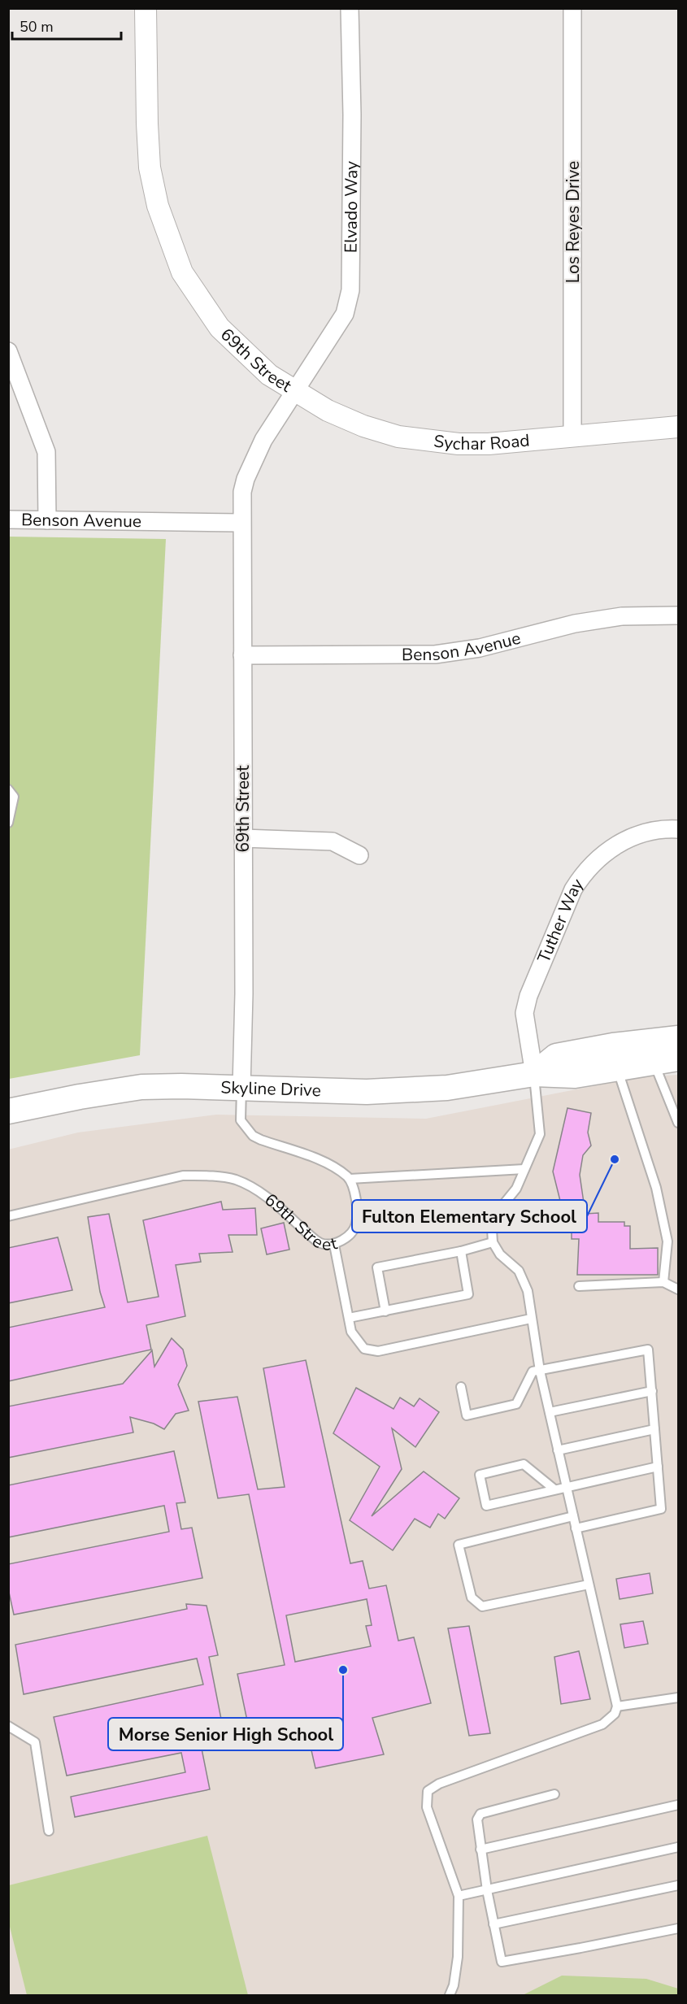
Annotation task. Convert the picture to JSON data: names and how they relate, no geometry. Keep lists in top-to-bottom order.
{
  "streets": {
    "main road": ["Skyline Drive"],
    "street": [
      "Elvado Way",
      "Los Reyes Drive",
      "69th Street",
      "Sychar Road",
      "Benson Avenue",
      "Tuther Way"
    ]
  },
  "crossings": [
    ["Elvado Way", "69th Street"],
    ["Elvado Way", "Sychar Road"],
    ["Los Reyes Drive", "Sychar Road"],
    ["69th Street", "Sychar Road"],
    ["69th Street", "Benson Avenue"],
    ["69th Street", "Skyline Drive"],
    ["Tuther Way", "Skyline Drive"]
  ],
  "places": ["Fulton Elementary School", "Morse Senior High School"],
  "scale_bar": "50 m"
}
